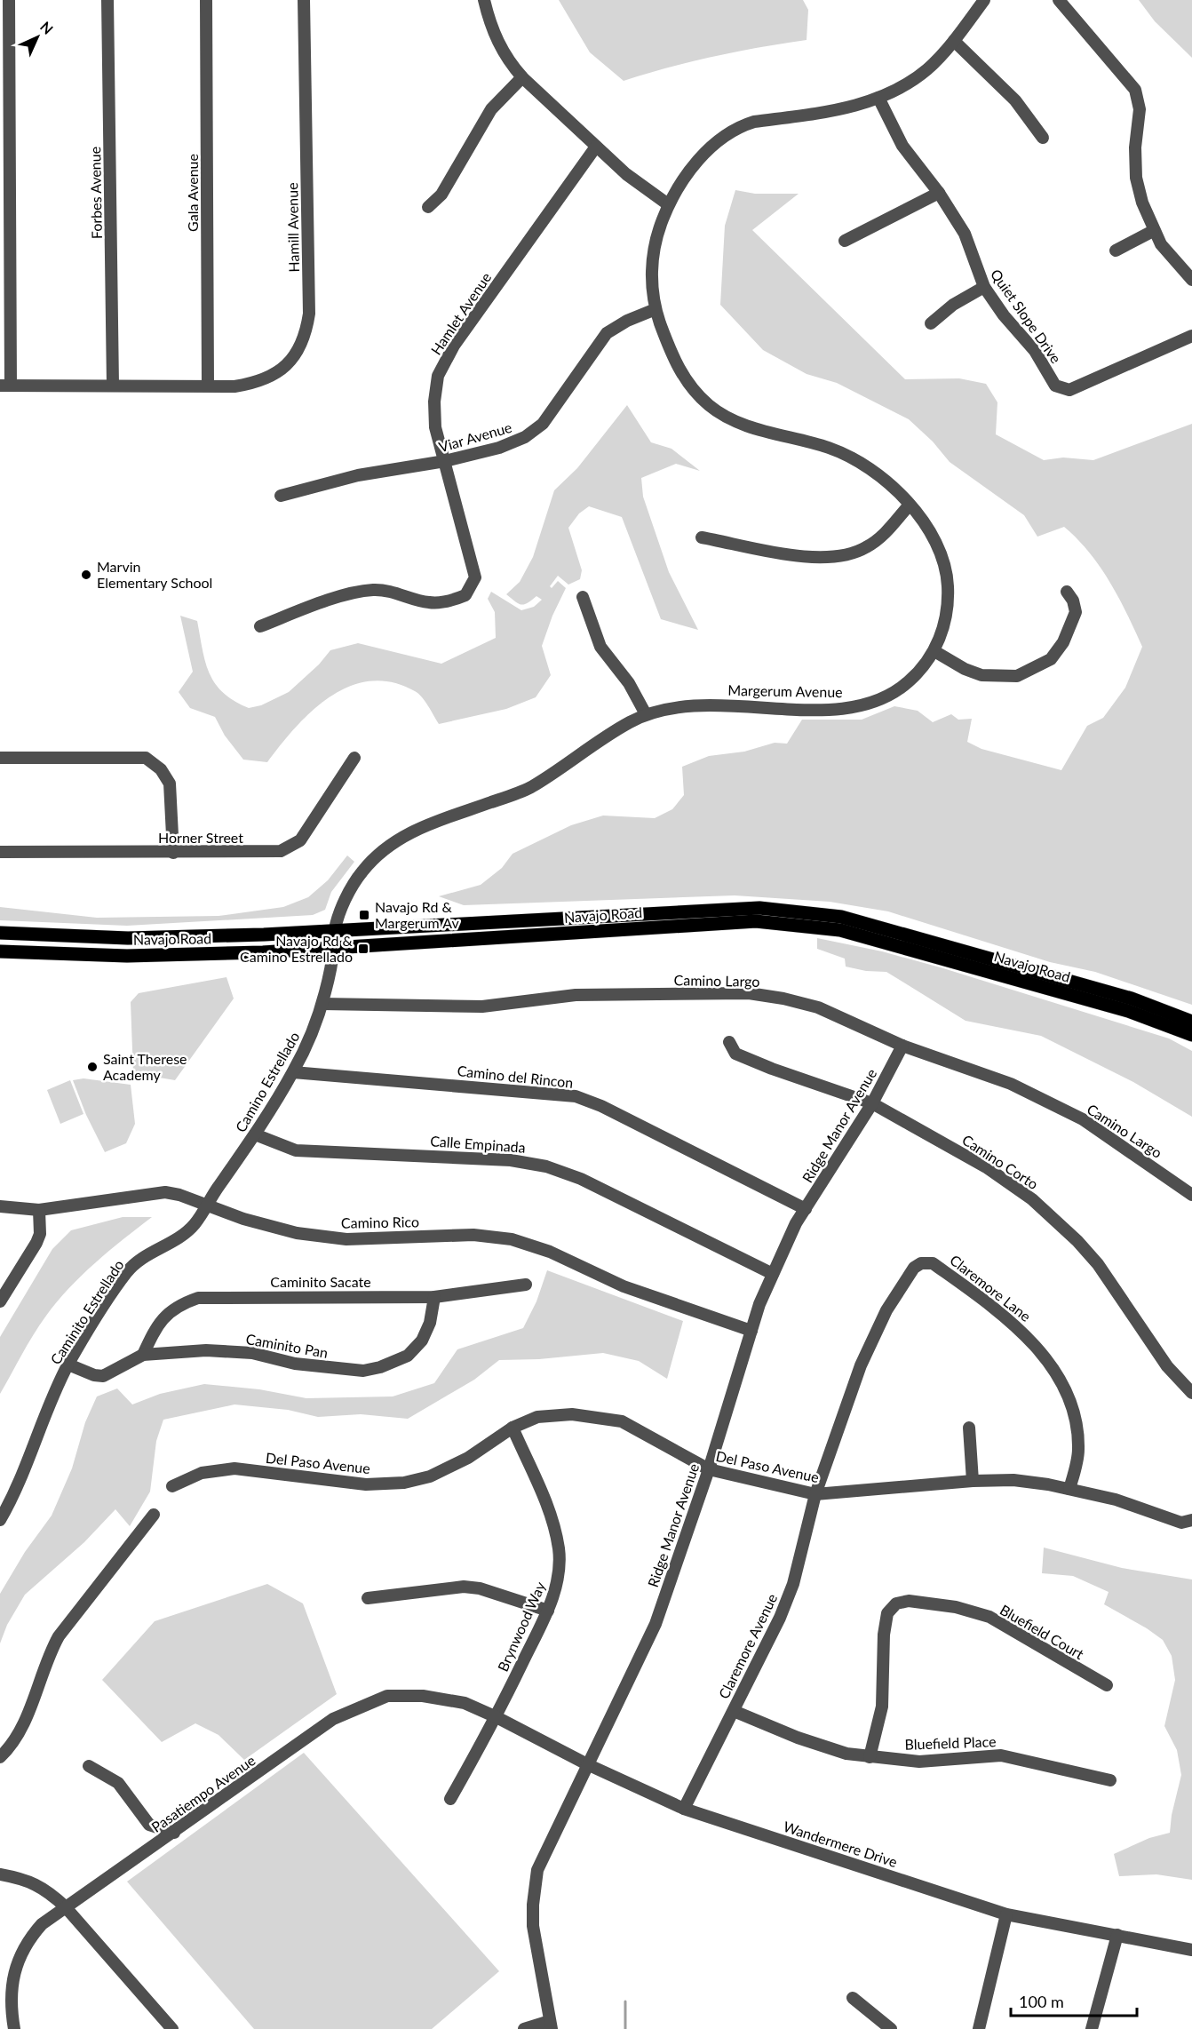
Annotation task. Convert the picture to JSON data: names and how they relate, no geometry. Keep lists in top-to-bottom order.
{
  "streets": {
    "main road": ["Navajo Road"],
    "street": [
      "Forbes Avenue",
      "Gala Avenue",
      "Hamill Avenue",
      "Hamlet Avenue",
      "Quiet Slope Drive",
      "Viar Avenue",
      "Margerum Avenue",
      "Horner Street",
      "Camino Largo",
      "Camino del Rincon",
      "Camino Estrellado",
      "Ridge Manor Avenue",
      "Calle Empinada",
      "Camino Corto",
      "Camino Rico",
      "Caminito Sacate",
      "Claremore Lane",
      "Caminito Estrellado",
      "Caminito Pan",
      "Del Paso Avenue",
      "Brynwood Way",
      "Bluefield Court",
      "Claremore Avenue",
      "Bluefield Place",
      "Pasatiempo Avenue",
      "Wandermere Drive"
    ]
  },
  "crossings": [
    ["Forbes Avenue", "Hamill Avenue"],
    ["Gala Avenue", "Hamill Avenue"],
    ["Hamlet Avenue", "Viar Avenue"],
    ["Quiet Slope Drive", "Margerum Avenue"],
    ["Viar Avenue", "Margerum Avenue"],
    ["Margerum Avenue", "Navajo Road"],
    ["Margerum Avenue", "Camino Estrellado"],
    ["Navajo Road", "Camino Estrellado"],
    ["Camino Largo", "Camino Estrellado"],
    ["Camino Largo", "Ridge Manor Avenue"],
    ["Camino del Rincon", "Camino Estrellado"],
    ["Camino del Rincon", "Ridge Manor Avenue"],
    ["Camino Estrellado", "Calle Empinada"],
    ["Camino Estrellado", "Camino Rico"],
    ["Camino Estrellado", "Caminito Estrellado"],
    ["Ridge Manor Avenue", "Calle Empinada"],
    ["Ridge Manor Avenue", "Camino Corto"],
    ["Ridge Manor Avenue", "Camino Rico"],
    ["Ridge Manor Avenue", "Del Paso Avenue"],
    ["Ridge Manor Avenue", "Wandermere Drive"],
    ["Camino Rico", "Caminito Estrellado"],
    ["Caminito Sacate", "Caminito Pan"],
    ["Claremore Lane", "Del Paso Avenue"],
    ["Claremore Lane", "Claremore Avenue"],
    ["Caminito Estrellado", "Caminito Pan"],
    ["Del Paso Avenue", "Brynwood Way"],
    ["Del Paso Avenue", "Claremore Avenue"],
    ["Brynwood Way", "Pasatiempo Avenue"],
    ["Brynwood Way", "Wandermere Drive"],
    ["Bluefield Court", "Bluefield Place"],
    ["Claremore Avenue", "Bluefield Place"],
    ["Claremore Avenue", "Wandermere Drive"],
    ["Pasatiempo Avenue", "Wandermere Drive"]
  ],
  "places": {
    "other": ["Marvin Elementary School", "Saint Therese Academy"],
    "transit": ["Navajo Rd & Margerum Av", "Navajo Rd & Camino Estrellado"]
  },
  "scale_bar": "100 m",
  "north": "top right"
}
